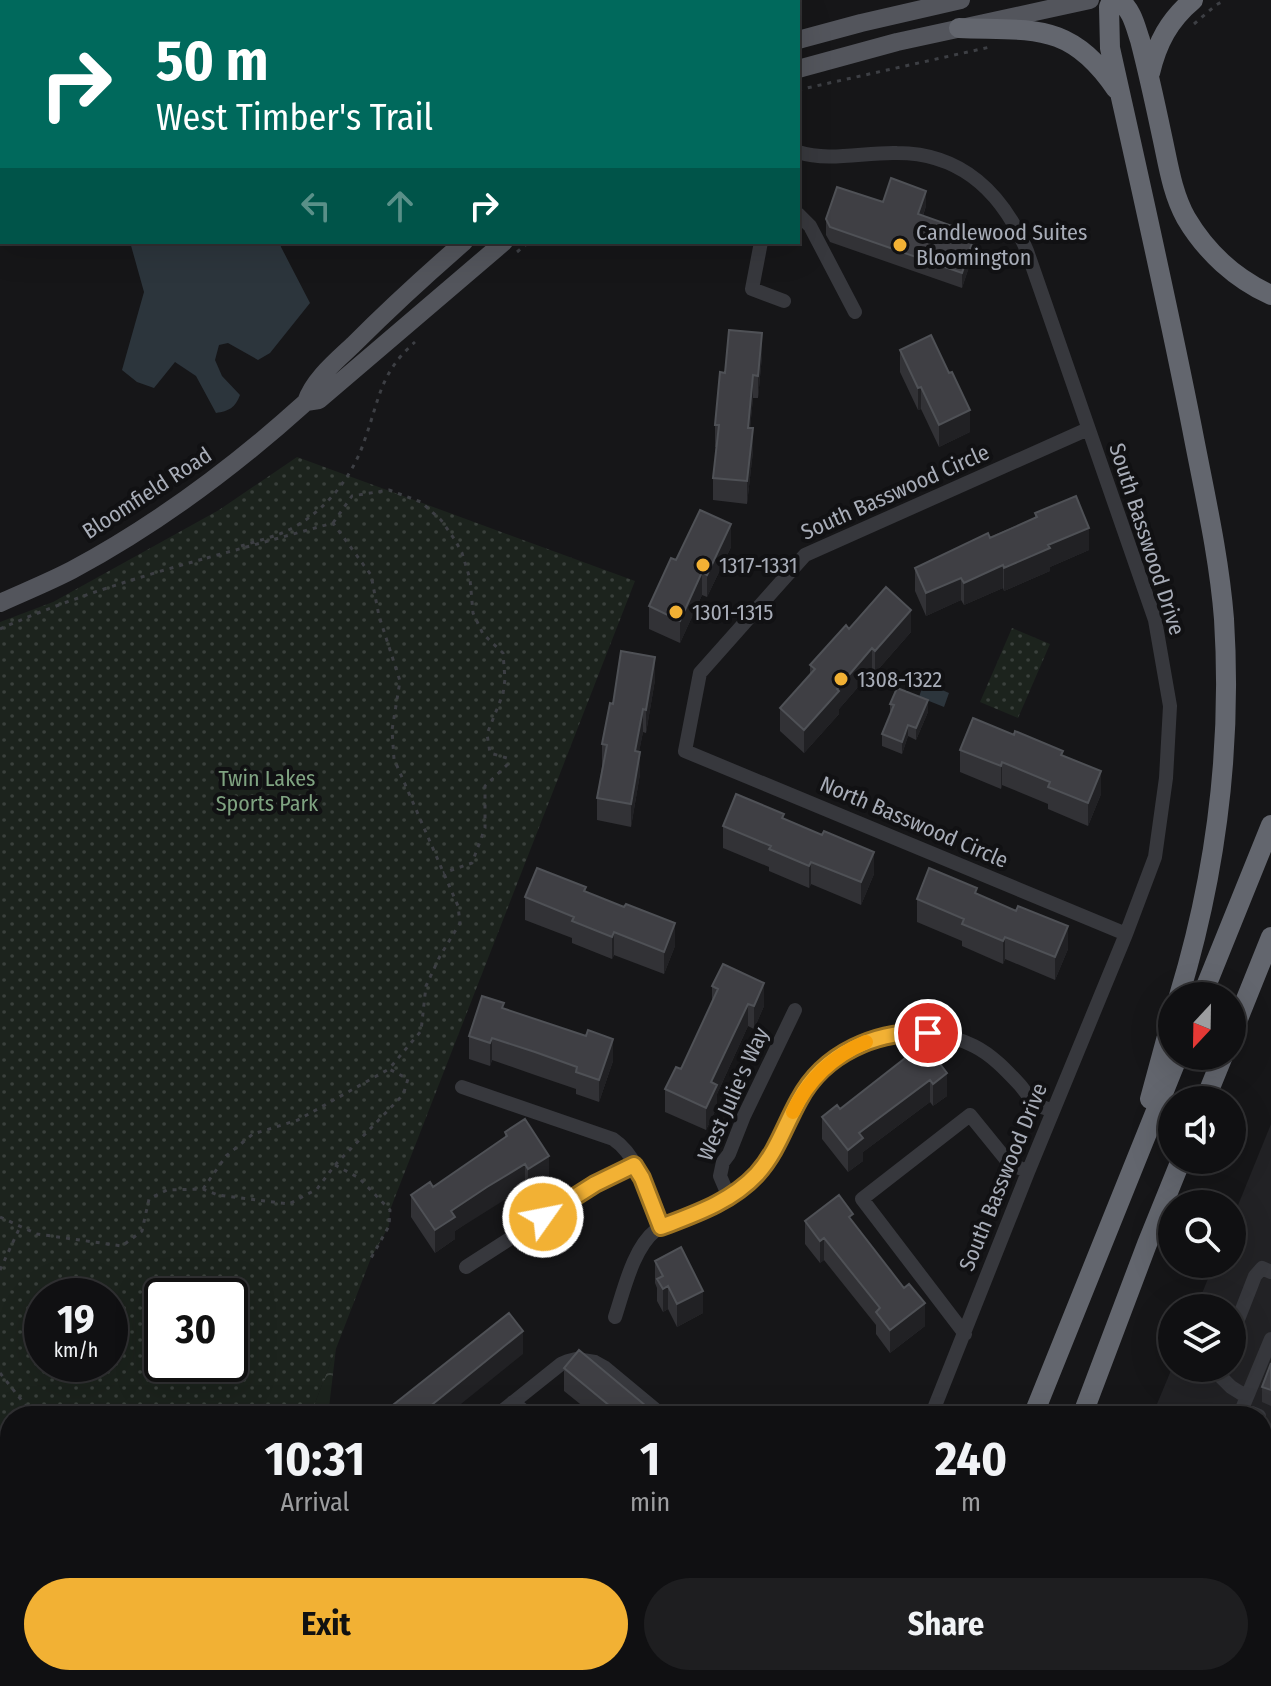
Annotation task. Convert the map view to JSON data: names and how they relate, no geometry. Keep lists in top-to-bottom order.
{
  "streets": {
    "main road": ["Bloomfield Road"],
    "street": [
      "South Basswood Circle",
      "South Basswood Drive",
      "North Basswood Circle",
      "West Julie's Way"
    ]
  },
  "crossings": [
    ["South Basswood Circle", "South Basswood Drive"],
    ["South Basswood Circle", "North Basswood Circle"],
    ["South Basswood Drive", "North Basswood Circle"]
  ],
  "parks": ["Twin Lakes Sports Park"],
  "places": [
    "Candlewood Suites Bloomington",
    "1317-1331",
    "1301-1315",
    "1308-1322"
  ],
  "north": "bottom",
  "page": {
    "turn": ["50 m", "West Timber's Trail"],
    "speed": "19 km/h",
    "limit": "30",
    "eta": [
      "10:31",
      "Arrival",
      "1",
      "min",
      "240",
      "m"
    ],
    "buttons": ["Exit", "Share"]
  }
}
